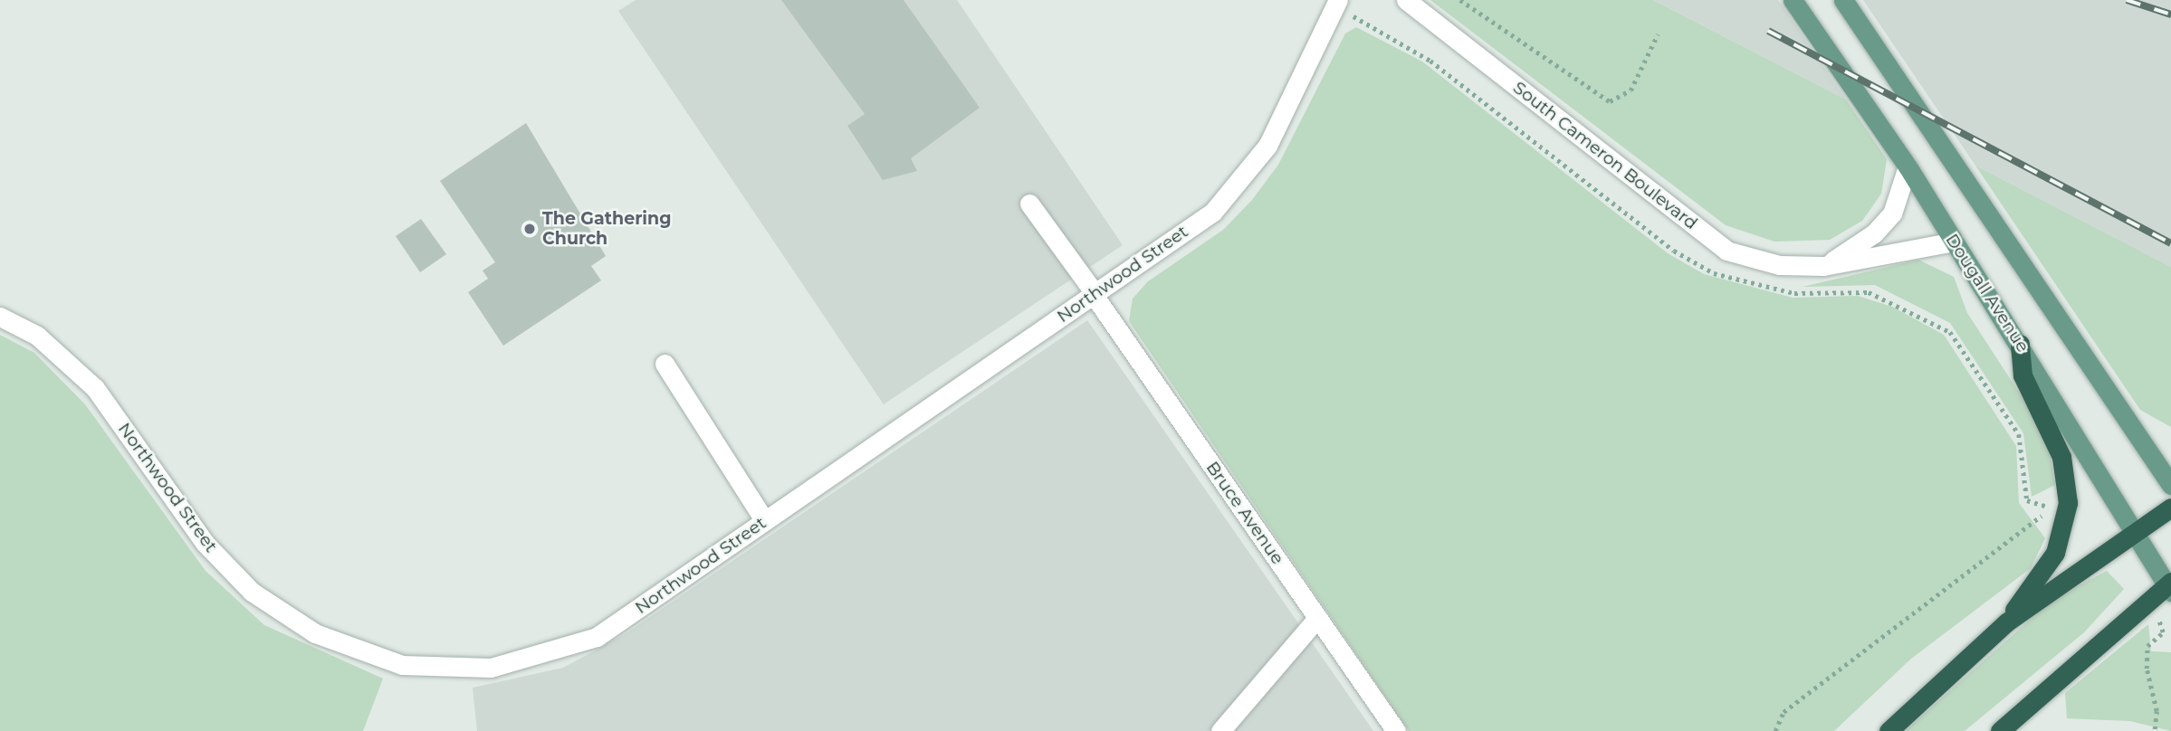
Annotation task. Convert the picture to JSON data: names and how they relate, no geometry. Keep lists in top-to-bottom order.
{
  "streets": {
    "main road": ["Dougall Avenue"],
    "street": ["South Cameron Boulevard", "Northwood Street", "Bruce Avenue"]
  },
  "crossings": [
    ["South Cameron Boulevard", "Dougall Avenue"],
    ["Northwood Street", "Bruce Avenue"]
  ],
  "places": ["The Gathering Church"]
}
